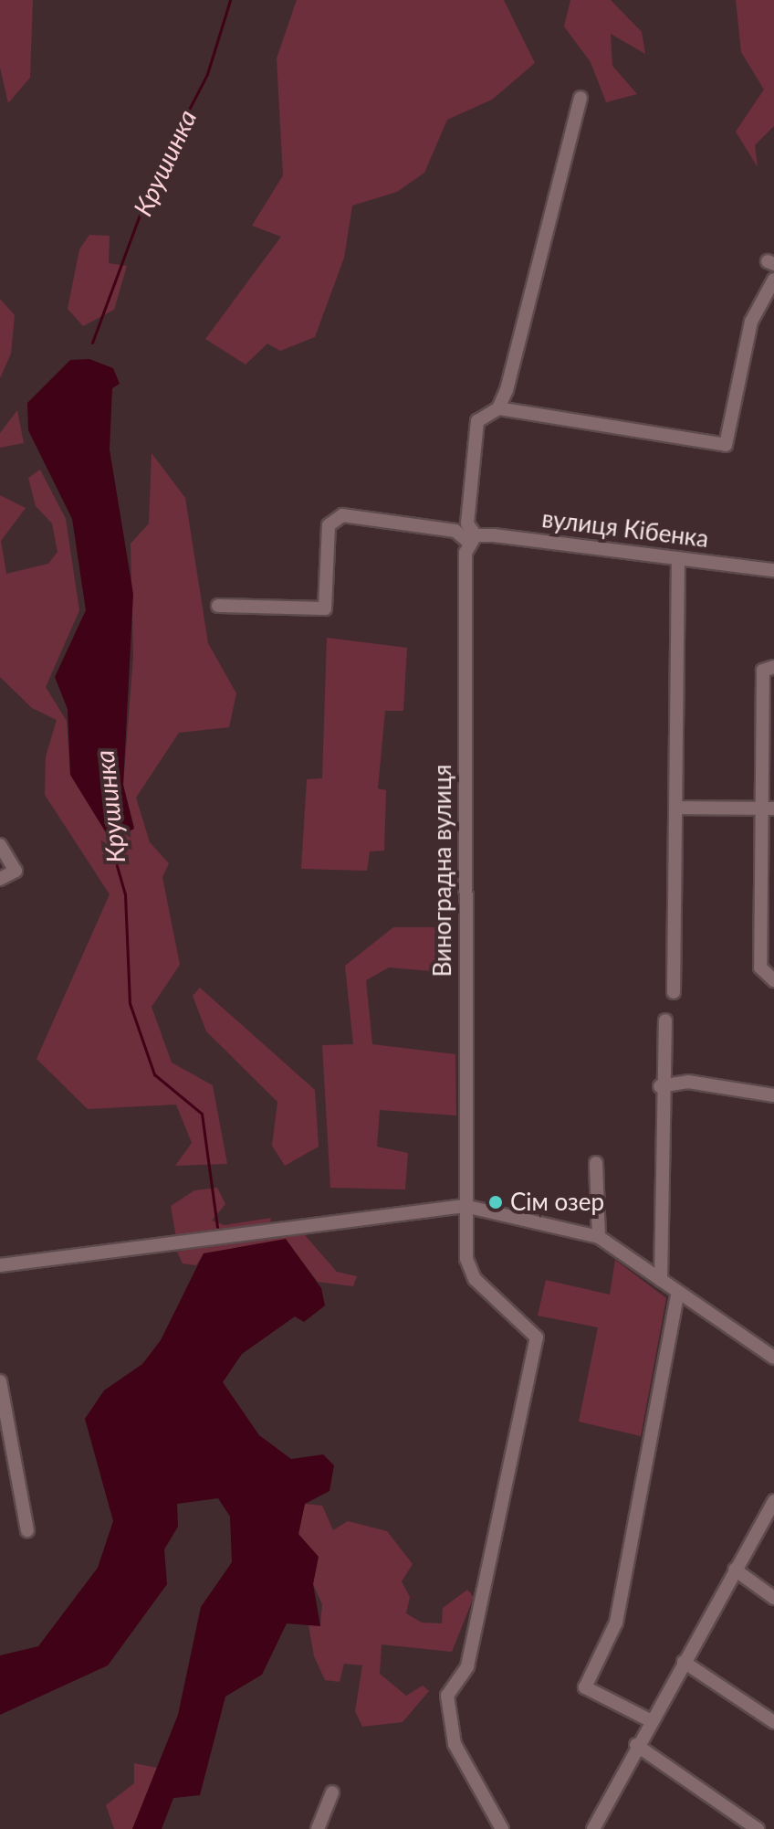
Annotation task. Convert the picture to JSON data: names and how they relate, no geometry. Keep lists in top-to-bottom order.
{
  "streets": {
    "street": ["вулиця Кібенка", "Виноградна вулиця"]
  },
  "crossings": [
    ["вулиця Кібенка", "Виноградна вулиця"]
  ],
  "water": ["Крушинка"],
  "places": ["Сім озер"]
}
